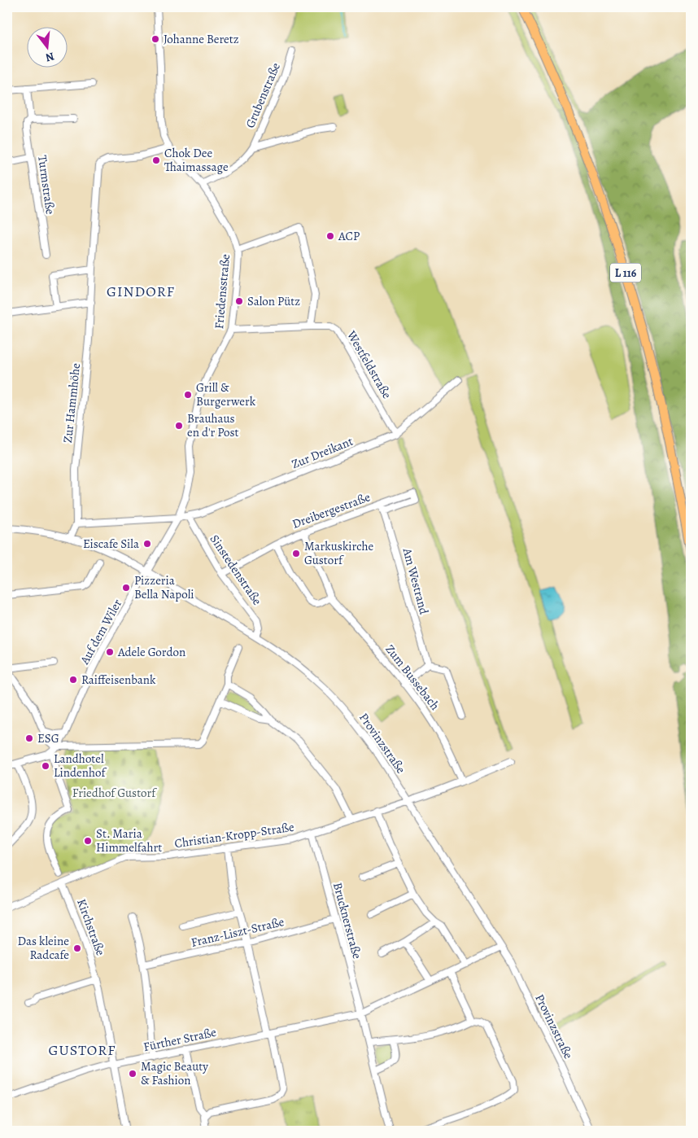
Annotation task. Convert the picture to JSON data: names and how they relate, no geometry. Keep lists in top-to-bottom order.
{
  "streets": {
    "main road": ["L 116"],
    "street": [
      "Grubenstraße",
      "Turmstraße",
      "Friedensstraße",
      "Westfeldstraße",
      "Zur Hammhöhe",
      "Zur Dreikant",
      "Dreibergestraße",
      "Sinstedenstraße",
      "Am Westrand",
      "Auf dem Wiler",
      "Zum Bussebach",
      "Provinzstraße",
      "Christian-Kropp-Straße",
      "Brucknerstraße",
      "Kirchstraße",
      "Franz-Liszt-Straße",
      "Fürther Straße"
    ]
  },
  "crossings": [
    ["Grubenstraße", "Friedensstraße"],
    ["Friedensstraße", "Zur Hammhöhe"],
    ["Friedensstraße", "Zur Dreikant"],
    ["Friedensstraße", "Auf dem Wiler"],
    ["Westfeldstraße", "Zur Dreikant"],
    ["Zur Hammhöhe", "Provinzstraße"],
    ["Zur Dreikant", "Sinstedenstraße"],
    ["Zur Dreikant", "Auf dem Wiler"],
    ["Dreibergestraße", "Sinstedenstraße"],
    ["Dreibergestraße", "Am Westrand"],
    ["Sinstedenstraße", "Provinzstraße"],
    ["Auf dem Wiler", "Provinzstraße"],
    ["Zum Bussebach", "Christian-Kropp-Straße"],
    ["Provinzstraße", "Christian-Kropp-Straße"],
    ["Provinzstraße", "Fürther Straße"],
    ["Christian-Kropp-Straße", "Brucknerstraße"],
    ["Christian-Kropp-Straße", "Kirchstraße"],
    ["Brucknerstraße", "Franz-Liszt-Straße"],
    ["Brucknerstraße", "Fürther Straße"],
    ["Kirchstraße", "Fürther Straße"]
  ],
  "districts": ["GINDORF", "GUSTORF"],
  "parks": ["Friedhof Gustorf"],
  "places": [
    "Johanne Beretz",
    "Chok Dee Thaimassage",
    "ACP",
    "Salon Pütz",
    "Grill & Burgerwerk",
    "Brauhaus en d'r Post",
    "Eiscafe Sila",
    "Markuskirche Gustorf",
    "Pizzeria Bella Napoli",
    "Adele Gordon",
    "Raiffeisenbank",
    "ESG",
    "Landhotel Lindenhof",
    "St. Maria Himmelfahrt",
    "Das kleine Radcafe",
    "Magic Beauty & Fashion"
  ],
  "north": "bottom"
}
